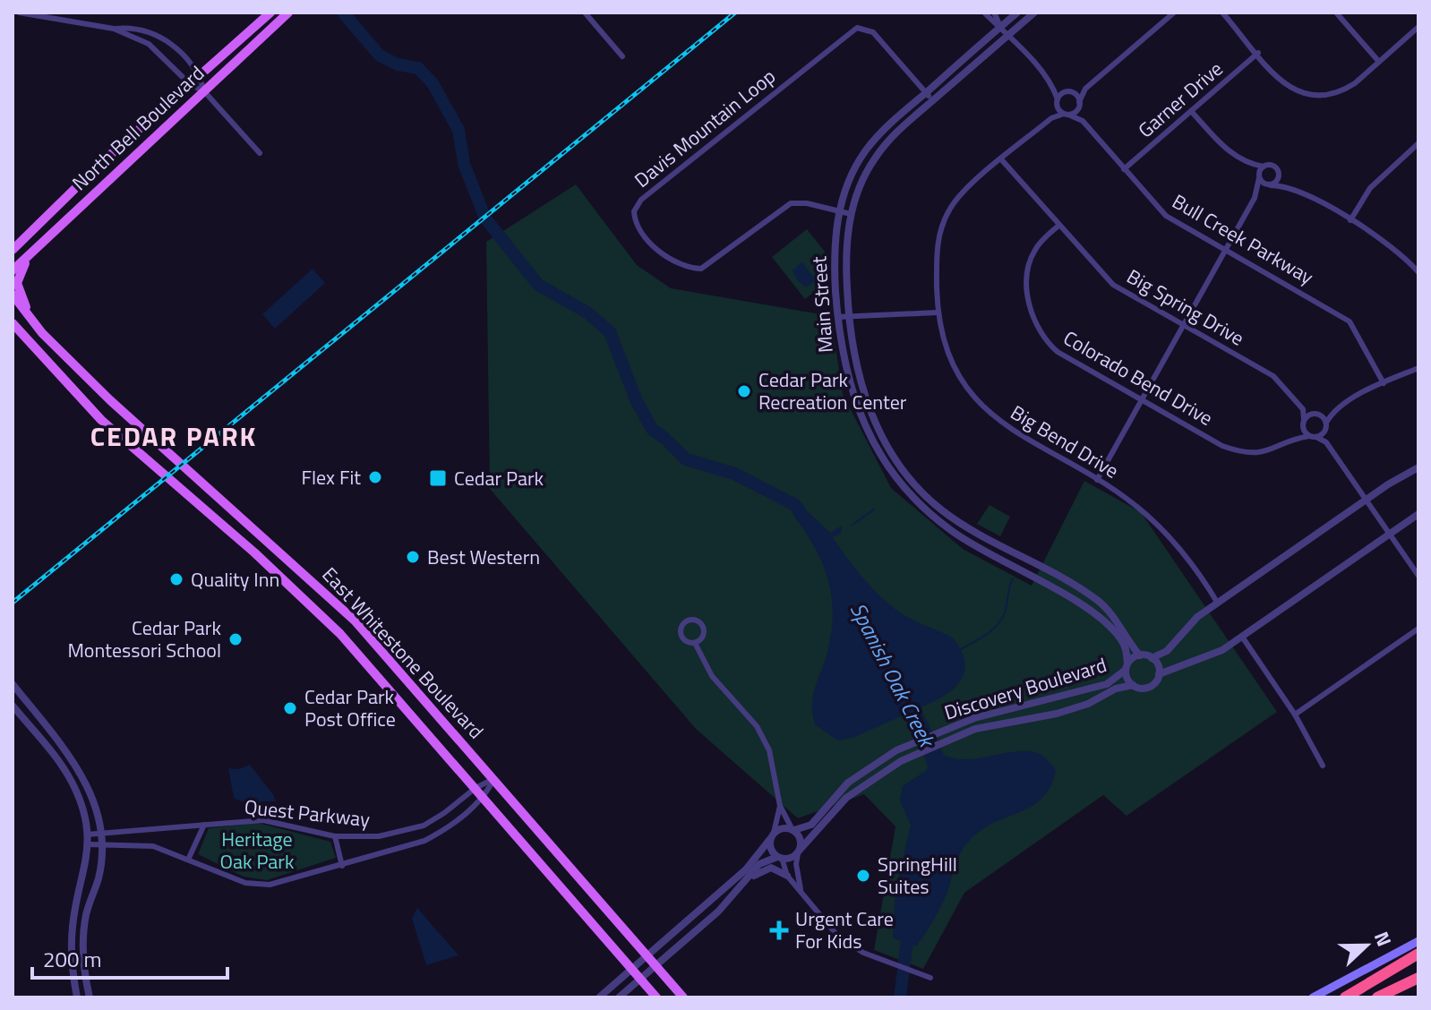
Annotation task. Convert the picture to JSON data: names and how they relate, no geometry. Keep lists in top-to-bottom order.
{
  "streets": {
    "main road": ["North Bell Boulevard", "East Whitestone Boulevard"],
    "street": [
      "Garner Drive",
      "Davis Mountain Loop",
      "Bull Creek Parkway",
      "Main Street",
      "Big Spring Drive",
      "Colorado Bend Drive",
      "Big Bend Drive",
      "Discovery Boulevard",
      "Quest Parkway"
    ]
  },
  "crossings": [
    ["Garner Drive", "Bull Creek Parkway"],
    ["Davis Mountain Loop", "Main Street"],
    ["Bull Creek Parkway", "Big Bend Drive"],
    ["Main Street", "Discovery Boulevard"],
    ["Big Spring Drive", "Colorado Bend Drive"],
    ["Big Spring Drive", "Big Bend Drive"],
    ["East Whitestone Boulevard", "Quest Parkway"]
  ],
  "districts": ["CEDAR PARK"],
  "water": ["Spanish Oak Creek"],
  "parks": ["Heritage Oak Park"],
  "places": {
    "other": [
      "Cedar Park Recreation Center",
      "Flex Fit",
      "Best Western",
      "Quality Inn",
      "Cedar Park Montessori School",
      "Cedar Park Post Office",
      "SpringHill Suites"
    ],
    "transit": ["Cedar Park"],
    "health": ["Urgent Care For Kids"]
  },
  "scale_bar": "200 m",
  "north": "right"
}
